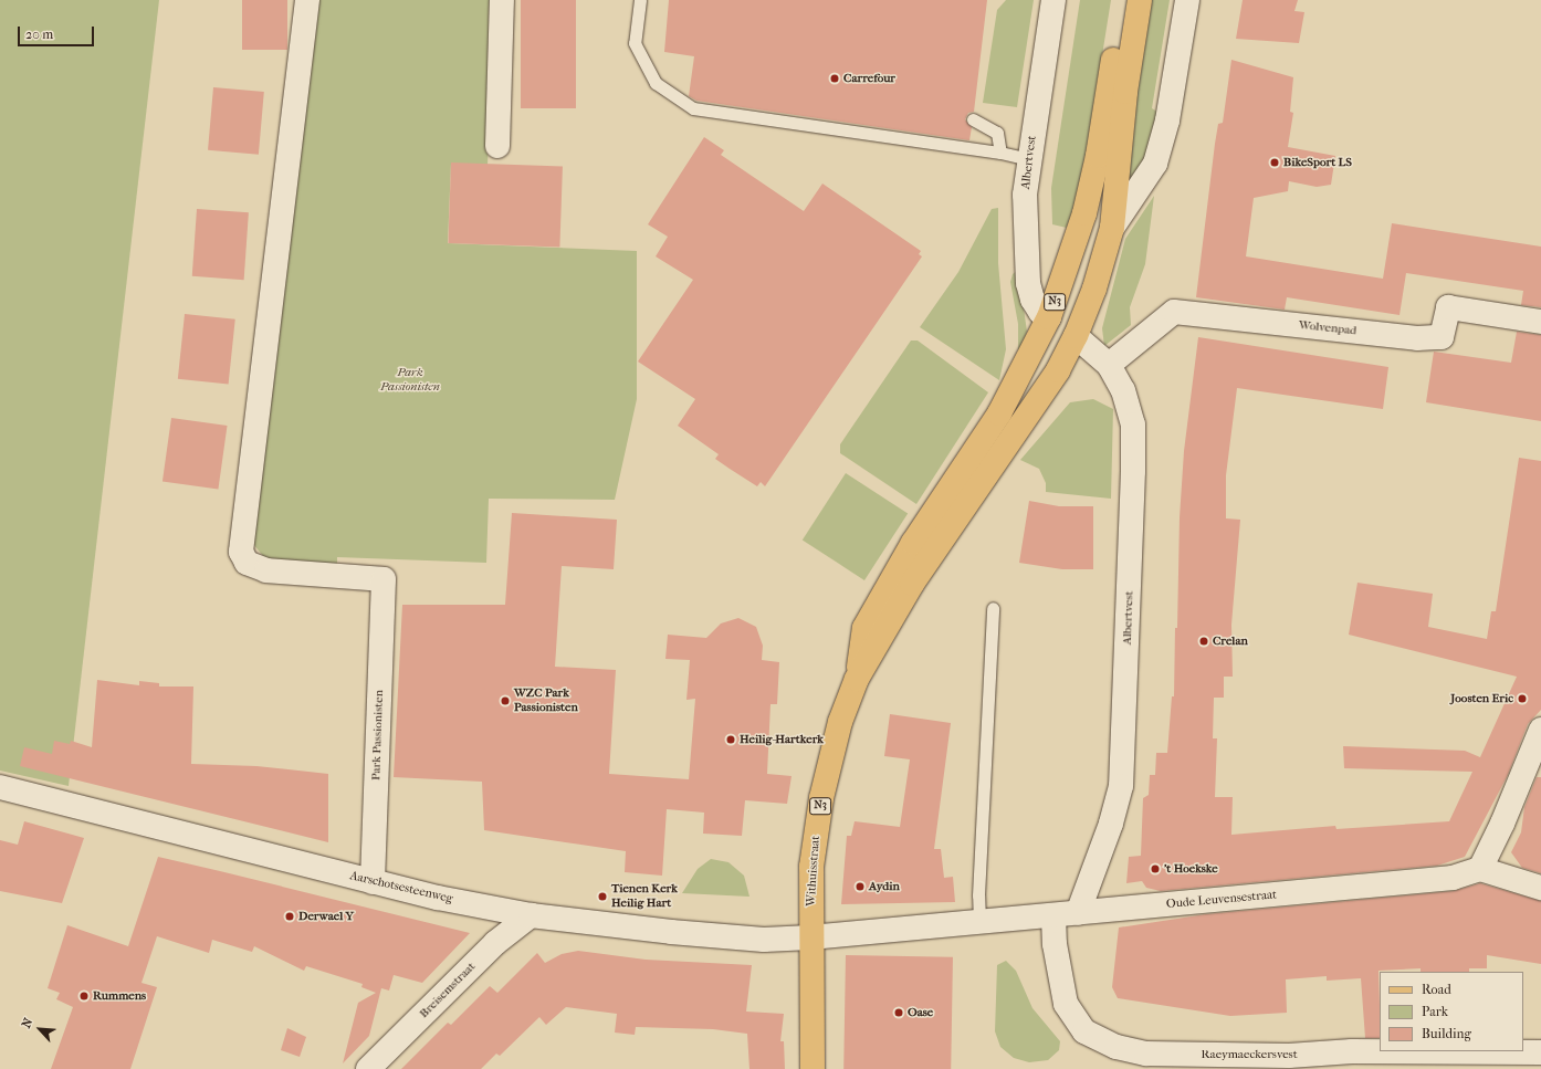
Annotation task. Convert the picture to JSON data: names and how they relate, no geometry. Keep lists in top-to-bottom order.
{
  "streets": {
    "main road": ["N3", "Withuisstraat"],
    "street": [
      "Albertvest",
      "Wolvenpad",
      "Park Passionisten",
      "Aarschotsesteenweg",
      "Oude Leuvensestraat",
      "Breisemstraat",
      "Raeymaeckersvest"
    ]
  },
  "crossings": [
    ["Albertvest", "N3"],
    ["Albertvest", "Wolvenpad"],
    ["Albertvest", "Withuisstraat"],
    ["Albertvest", "Oude Leuvensestraat"],
    ["N3", "Withuisstraat"],
    ["Park Passionisten", "Aarschotsesteenweg"],
    ["Withuisstraat", "Aarschotsesteenweg"],
    ["Withuisstraat", "Oude Leuvensestraat"],
    ["Aarschotsesteenweg", "Oude Leuvensestraat"],
    ["Aarschotsesteenweg", "Breisemstraat"],
    ["Oude Leuvensestraat", "Raeymaeckersvest"]
  ],
  "parks": ["Park Passionisten"],
  "places": [
    "Carrefour",
    "BikeSport LS",
    "Crelan",
    "Joosten Eric",
    "WZC Park Passionisten",
    "Heilig-Hartkerk",
    "'t Hoekske",
    "Aydin",
    "Tienen Kerk Heilig Hart",
    "Derwael Y",
    "Rummens",
    "Oase"
  ],
  "legend": ["Road", "Park", "Building"],
  "scale_bar": "20 m",
  "north": "top left"
}
